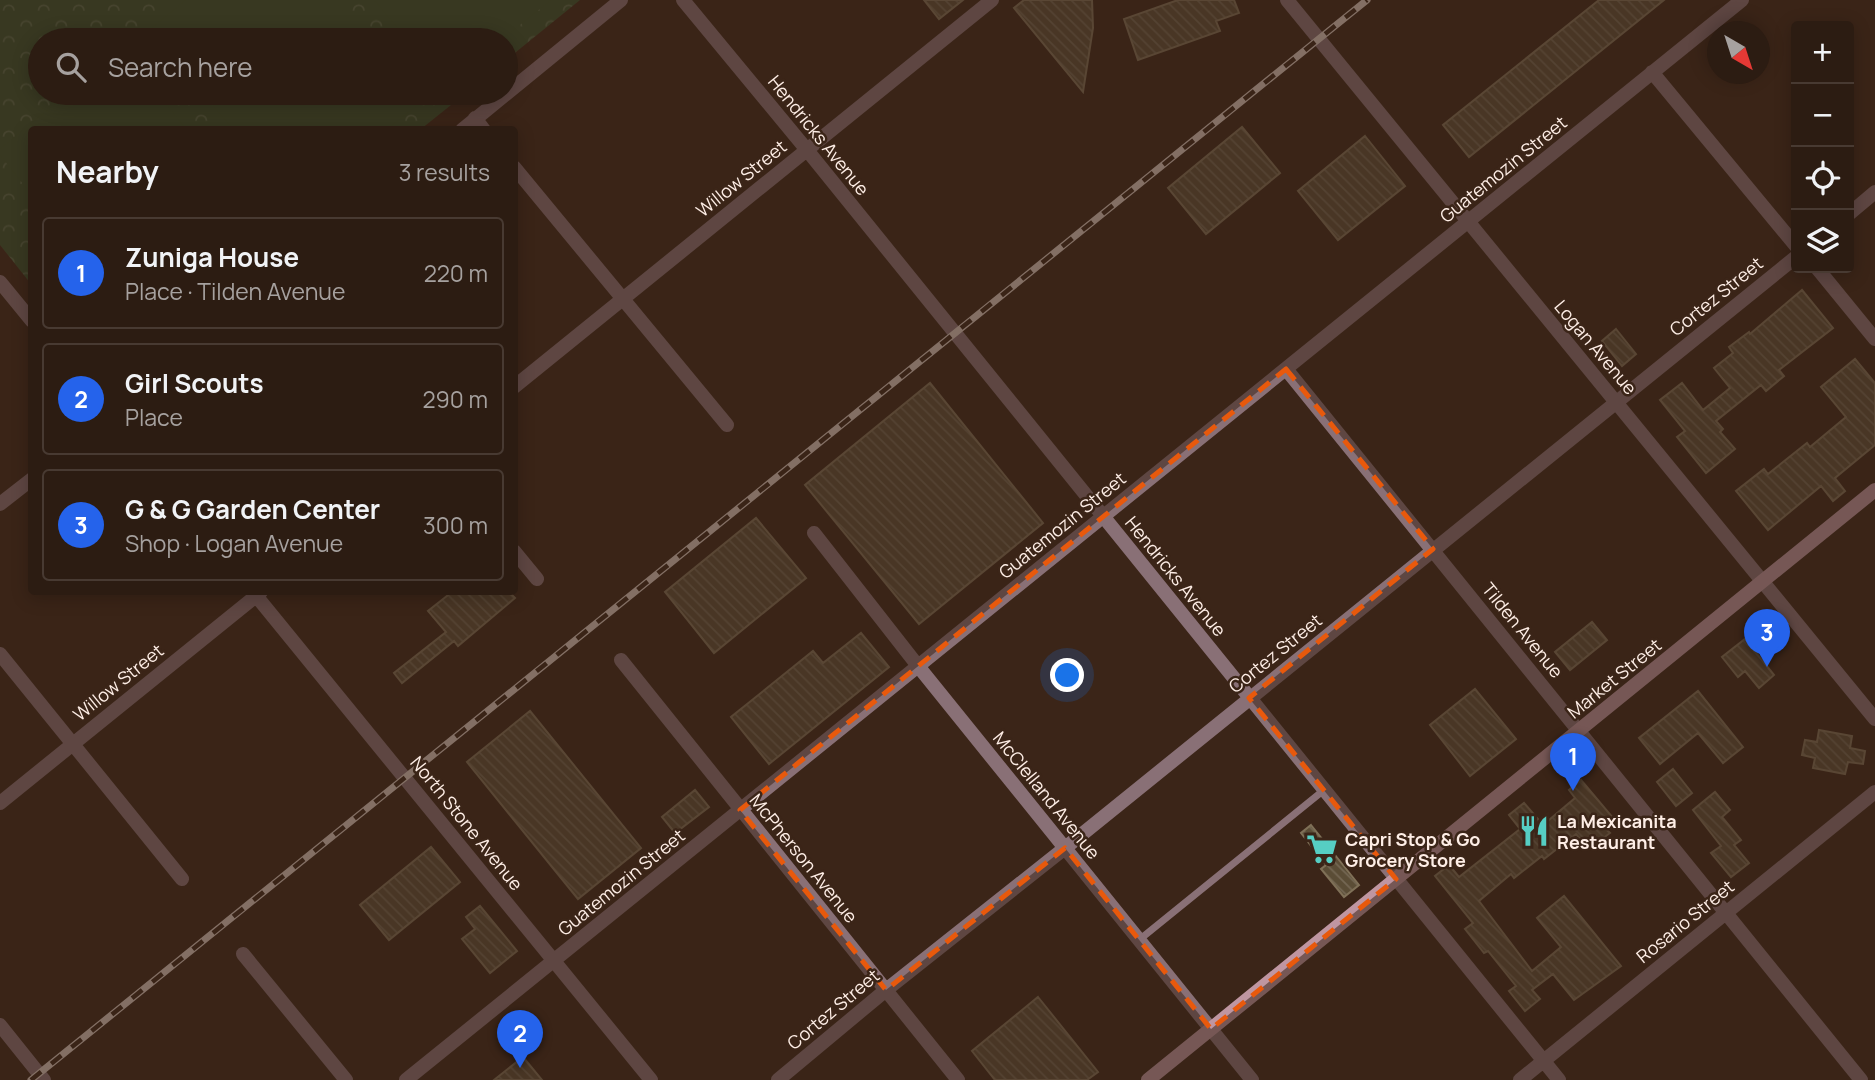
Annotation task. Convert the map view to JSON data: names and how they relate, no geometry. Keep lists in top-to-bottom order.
{
  "streets": {
    "street": [
      "Hendricks Avenue",
      "Guatemozin Street",
      "Willow Street",
      "Cortez Street",
      "Logan Avenue",
      "Tilden Avenue",
      "Market Street",
      "McClelland Avenue",
      "North Stone Avenue",
      "McPherson Avenue",
      "Rosario Street"
    ]
  },
  "crossings": [
    ["Hendricks Avenue", "Guatemozin Street"],
    ["Hendricks Avenue", "Willow Street"],
    ["Hendricks Avenue", "Cortez Street"],
    ["Hendricks Avenue", "Market Street"],
    ["Hendricks Avenue", "Rosario Street"],
    ["Guatemozin Street", "Logan Avenue"],
    ["Guatemozin Street", "Tilden Avenue"],
    ["Guatemozin Street", "McClelland Avenue"],
    ["Guatemozin Street", "North Stone Avenue"],
    ["Guatemozin Street", "McPherson Avenue"],
    ["Cortez Street", "Logan Avenue"],
    ["Cortez Street", "Tilden Avenue"],
    ["Cortez Street", "McClelland Avenue"],
    ["Cortez Street", "McPherson Avenue"],
    ["Logan Avenue", "Market Street"],
    ["Tilden Avenue", "Market Street"],
    ["Tilden Avenue", "Rosario Street"],
    ["Market Street", "McClelland Avenue"]
  ],
  "places": {
    "restaurant": ["La Mexicanita Restaurant"],
    "supermarket": ["Capri Stop & Go Grocery Store"]
  },
  "north": "bottom right",
  "page": {
    "map_buttons": ["+", "−"],
    "search": "Search here",
    "heading": ["Nearby", "3 results"],
    "list": [
      {
        "mark": "1",
        "name": "Zuniga House",
        "note": "Place · Tilden Avenue",
        "value": "220 m"
      },
      {
        "mark": "2",
        "name": "Girl Scouts",
        "note": "Place",
        "value": "290 m"
      },
      {
        "mark": "3",
        "name": "G & G Garden Center",
        "note": "Shop · Logan Avenue",
        "value": "300 m"
      }
    ],
    "pins": ["3", "1", "2"]
  }
}
